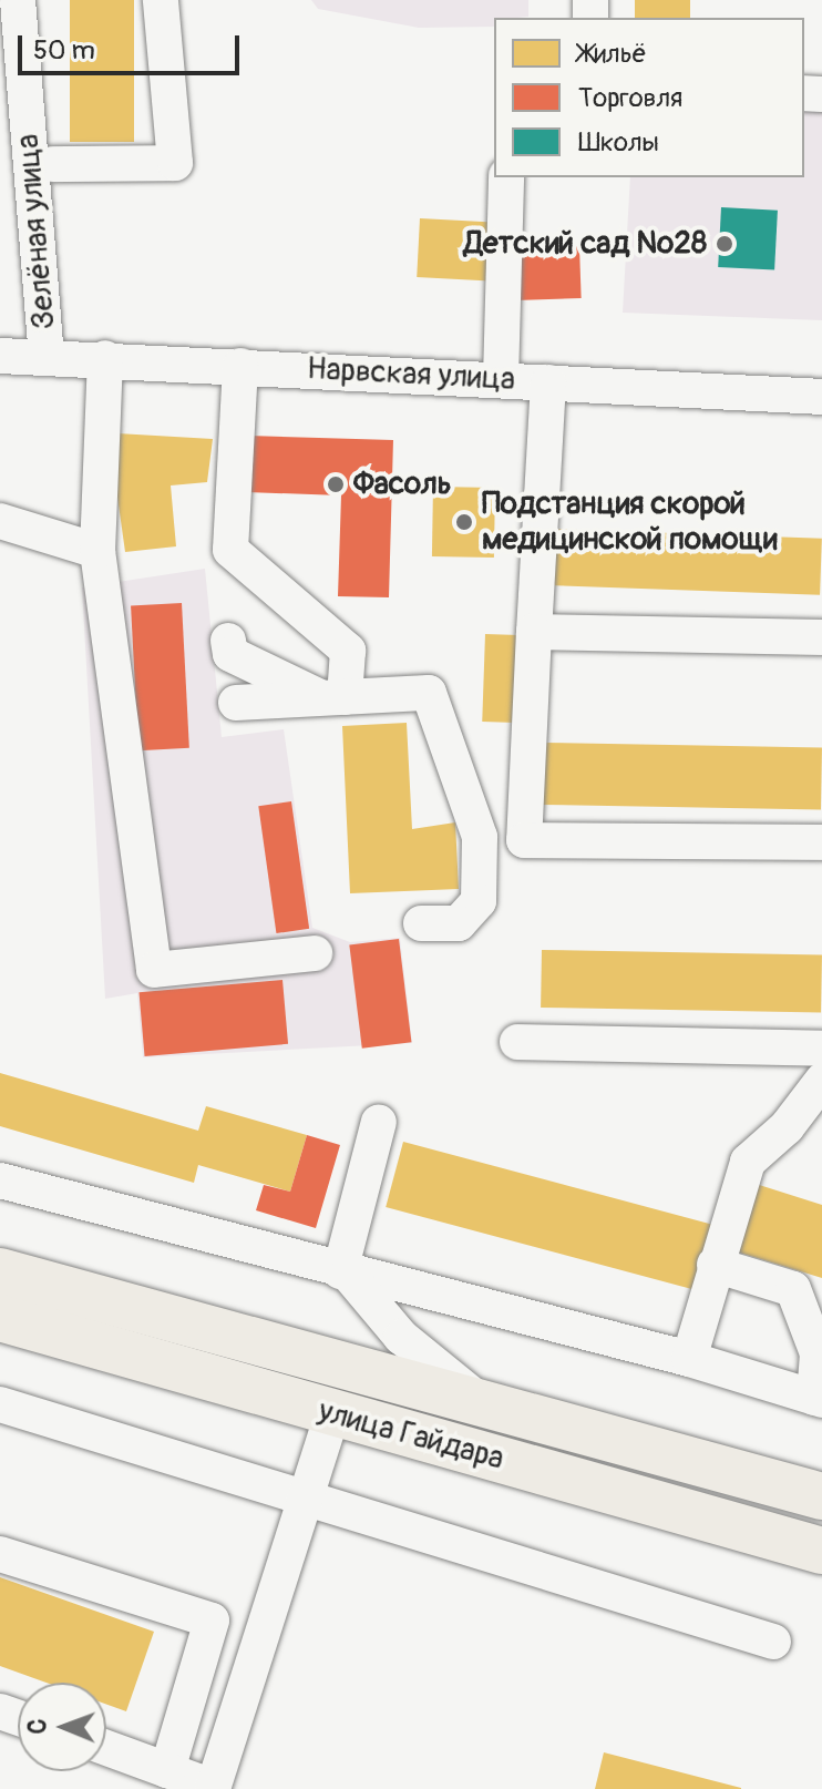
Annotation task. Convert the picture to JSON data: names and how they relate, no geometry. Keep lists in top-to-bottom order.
{
  "streets": {
    "main road": ["улица Гайдара"],
    "street": ["Зелёная улица", "Нарвская улица"]
  },
  "crossings": [
    ["Зелёная улица", "Нарвская улица"]
  ],
  "places": ["Детский сад №28", "Фасоль", "Подстанция скорой медицинской помощи"],
  "legend": ["Жильё", "Торговля", "Школы"],
  "scale_bar": "50 m",
  "north": "left"
}
